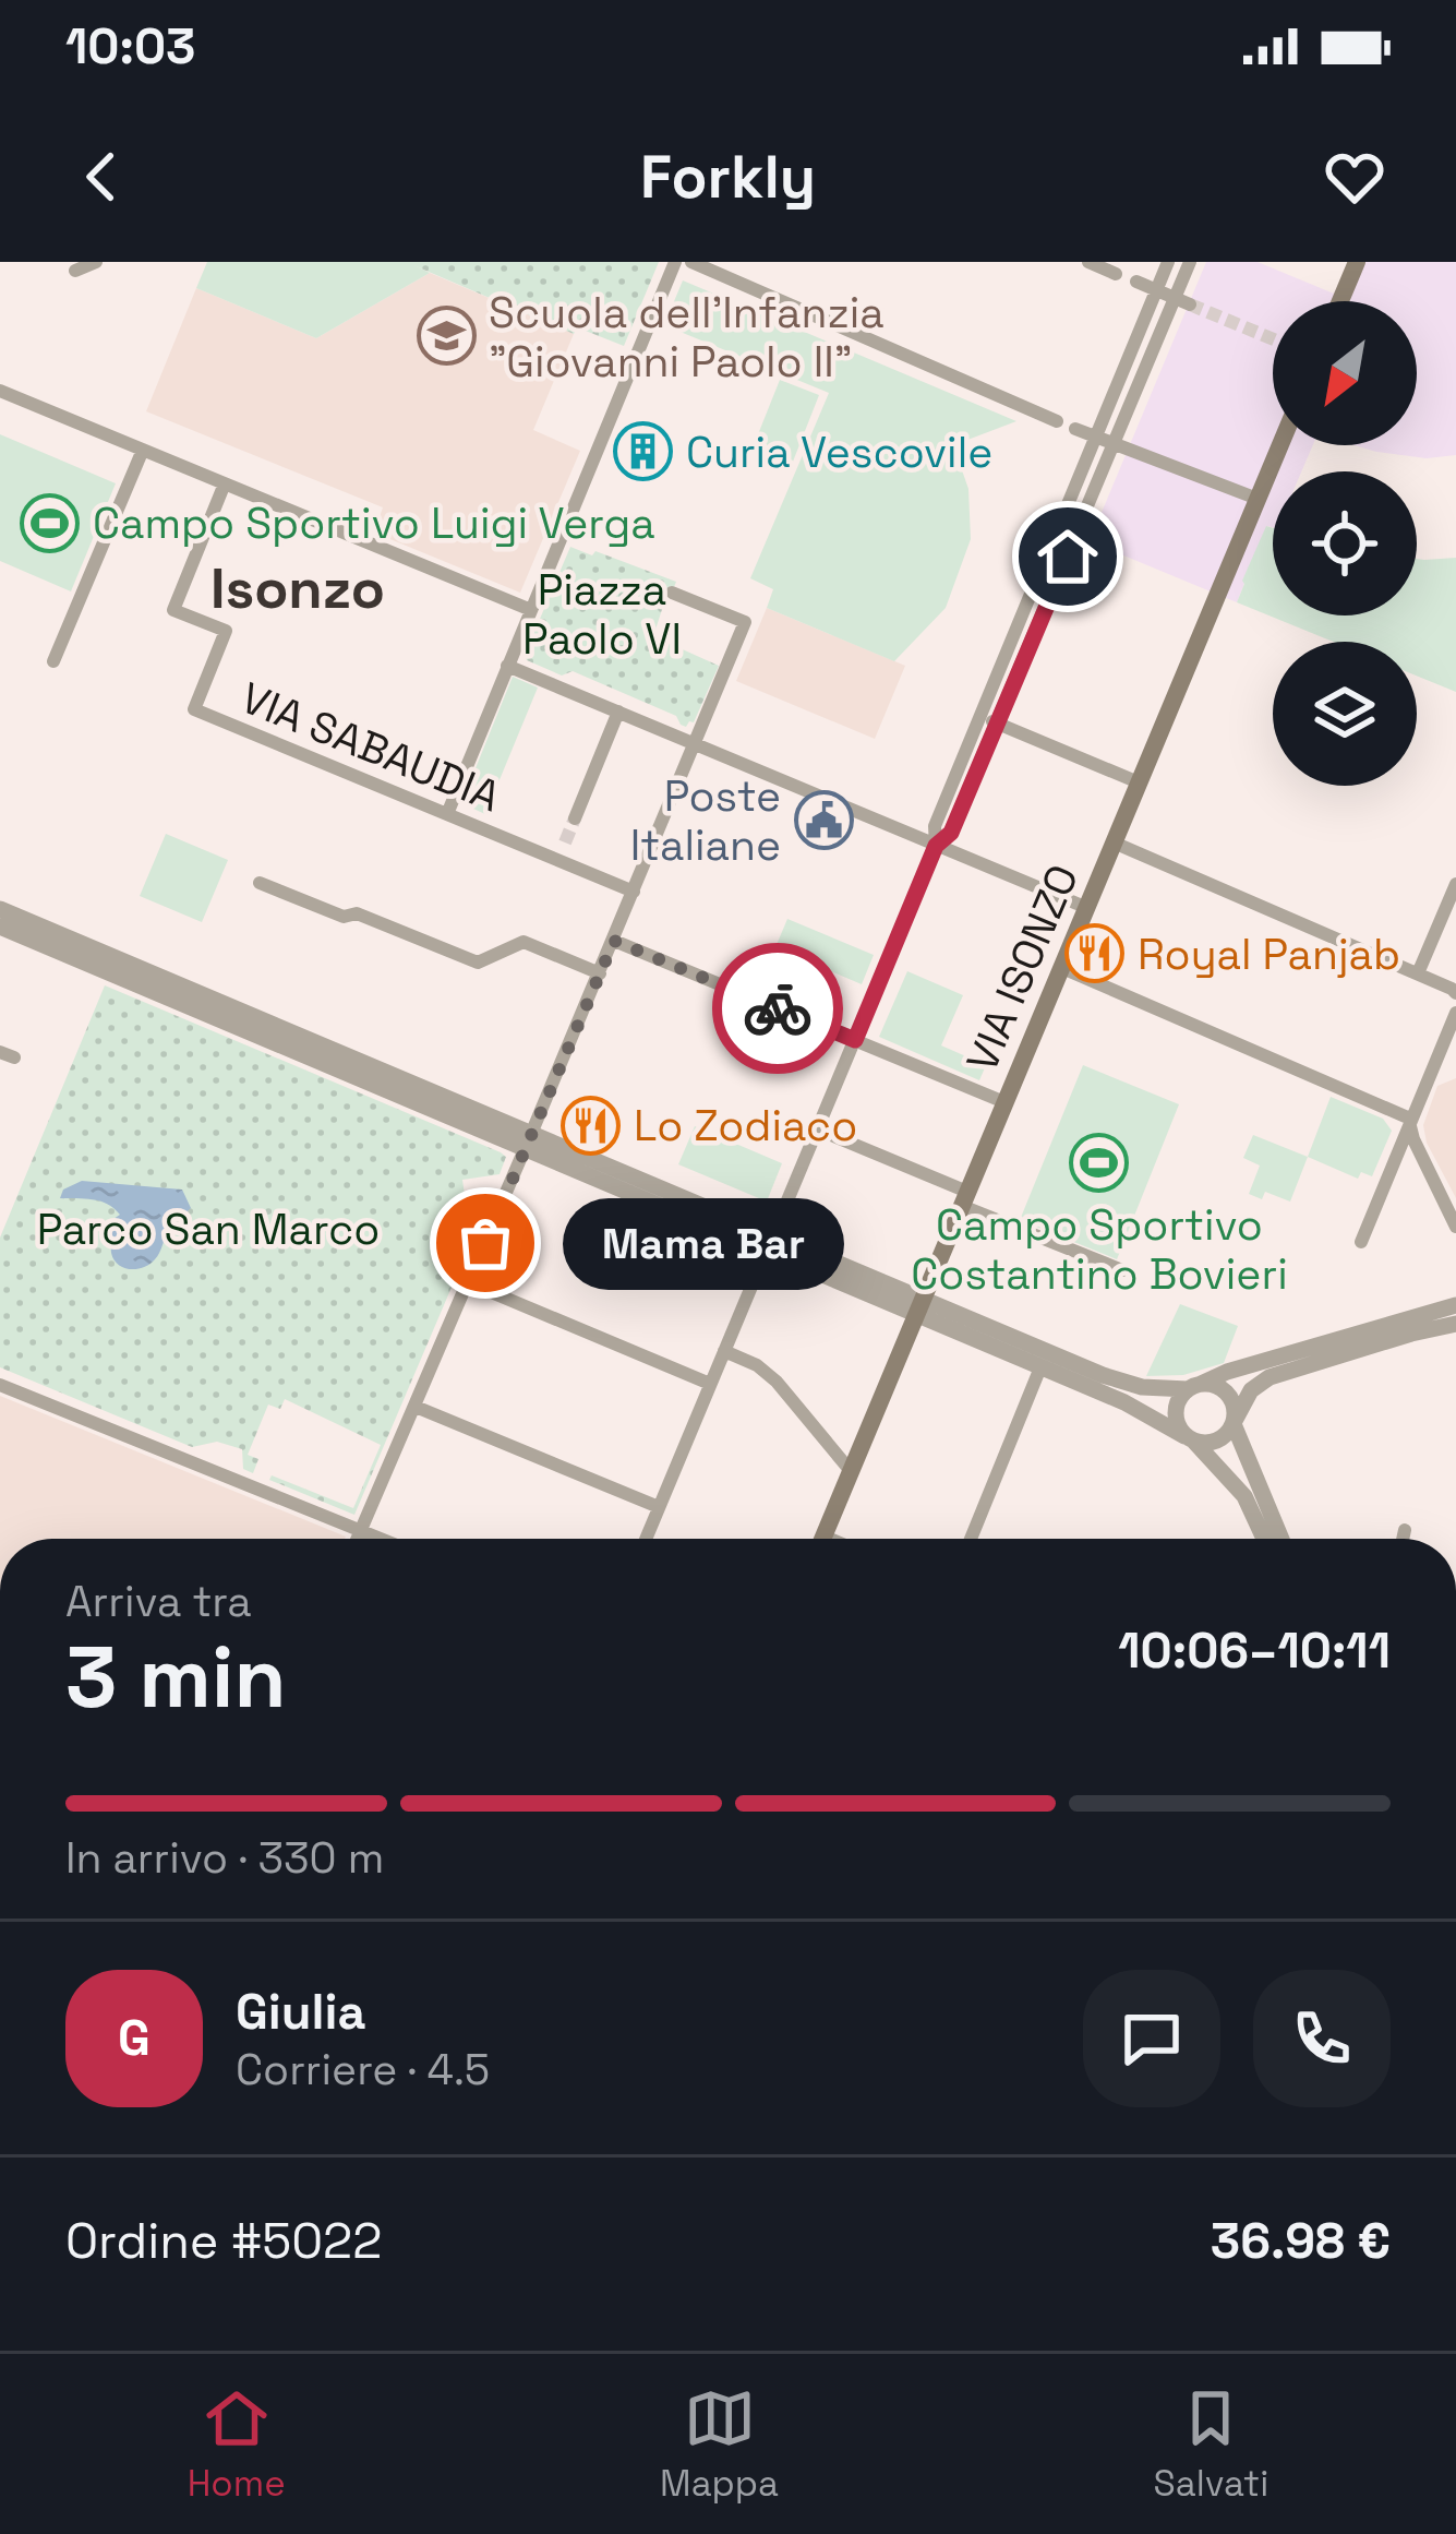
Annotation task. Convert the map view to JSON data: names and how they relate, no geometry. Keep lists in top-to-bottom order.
{
  "streets": {
    "main road": ["VIA ISONZO"],
    "street": ["VIA SABAUDIA"]
  },
  "districts": ["Isonzo"],
  "parks": ["Piazza Paolo VI", "Parco San Marco"],
  "places": {
    "school or university": ["Scuola dell'Infanzia \"Giovanni Paolo II\""],
    "building": ["Curia Vescovile"],
    "sports": ["Campo Sportivo Luigi Verga", "Campo Sportivo Costantino Bovieri"],
    "public building": ["Poste Italiane"],
    "restaurant": ["Royal Panjab", "Lo Zodiaco"],
    "other": ["Mama Bar"]
  },
  "north": "bottom left",
  "page": {
    "status": "10:03",
    "header": "Forkly",
    "bubble": "Mama Bar",
    "heading": ["3 min", "Arriva tra", "10:06–10:11"],
    "panel": [
      "Giulia",
      "Corriere · 4.5",
      "Ordine #5022",
      "36.98 €"
    ],
    "bar": "In arrivo · 330 m",
    "round": "G",
    "tabs": ["Home", "Mappa", "Salvati"]
  }
}
